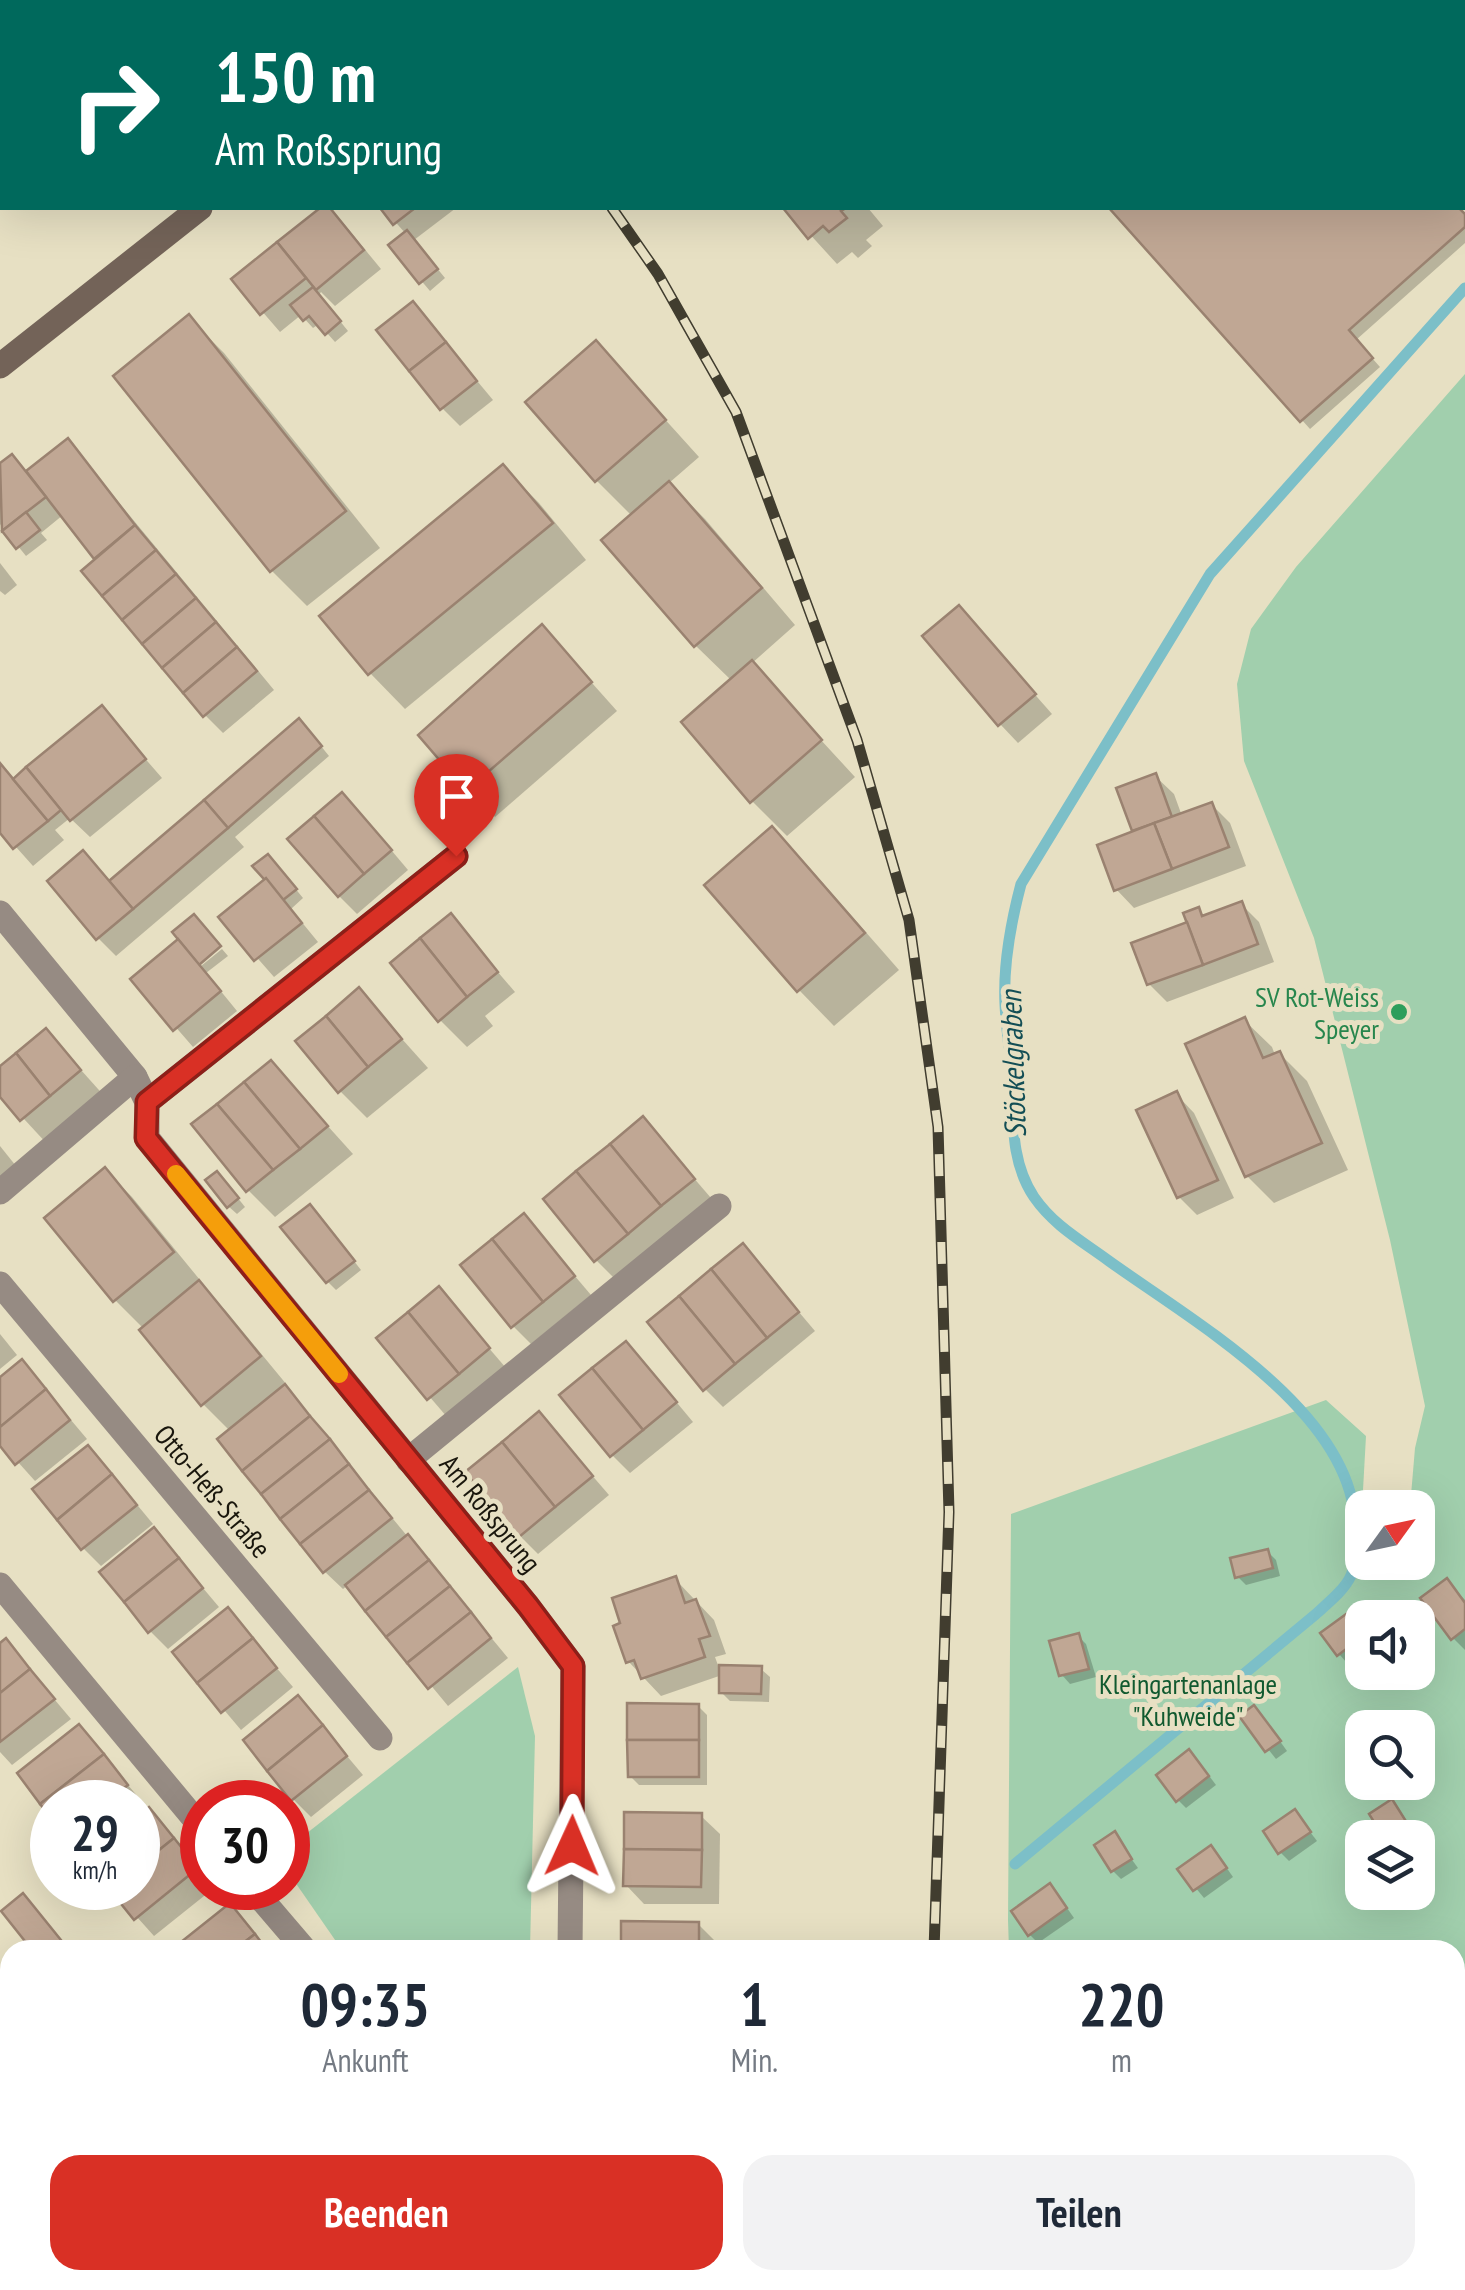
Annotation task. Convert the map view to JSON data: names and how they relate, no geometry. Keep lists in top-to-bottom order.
{
  "streets": {
    "street": ["Otto-Heß-Straße", "Am Roßsprung"]
  },
  "water": ["Stöckelgraben"],
  "parks": ["Kleingartenanlage \"Kuhweide\""],
  "places": ["SV Rot-Weiss Speyer"],
  "north": "top right",
  "page": {
    "turn": ["150 m", "Am Roßsprung"],
    "speed": "29 km/h",
    "limit": "30",
    "eta": [
      "09:35",
      "Ankunft",
      "1",
      "Min.",
      "220",
      "m"
    ],
    "buttons": ["Beenden", "Teilen"]
  }
}
